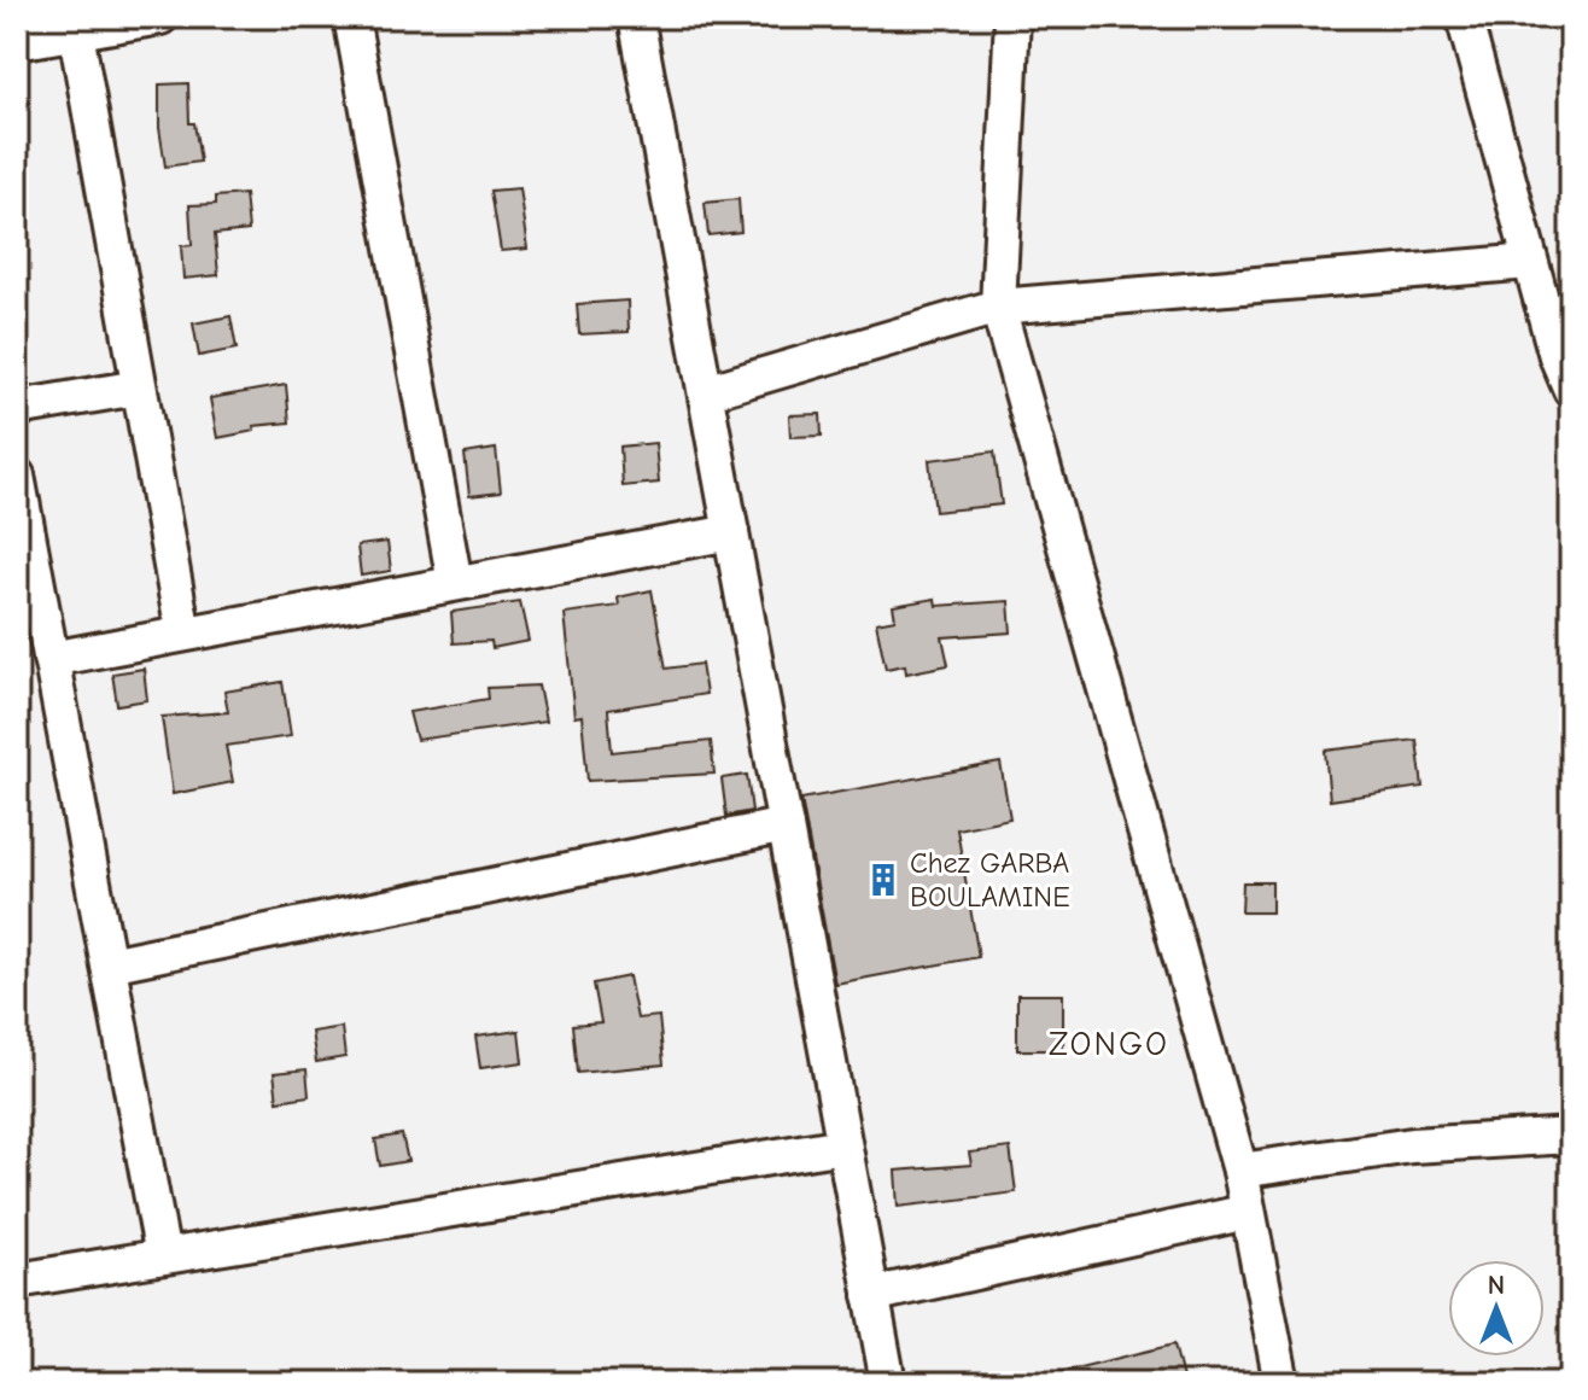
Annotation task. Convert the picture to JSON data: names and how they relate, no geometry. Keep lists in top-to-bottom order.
{
  "districts": ["ZONGO"],
  "places": {
    "building": ["Chez GARBA BOULAMINE"]
  },
  "north": "top"
}
